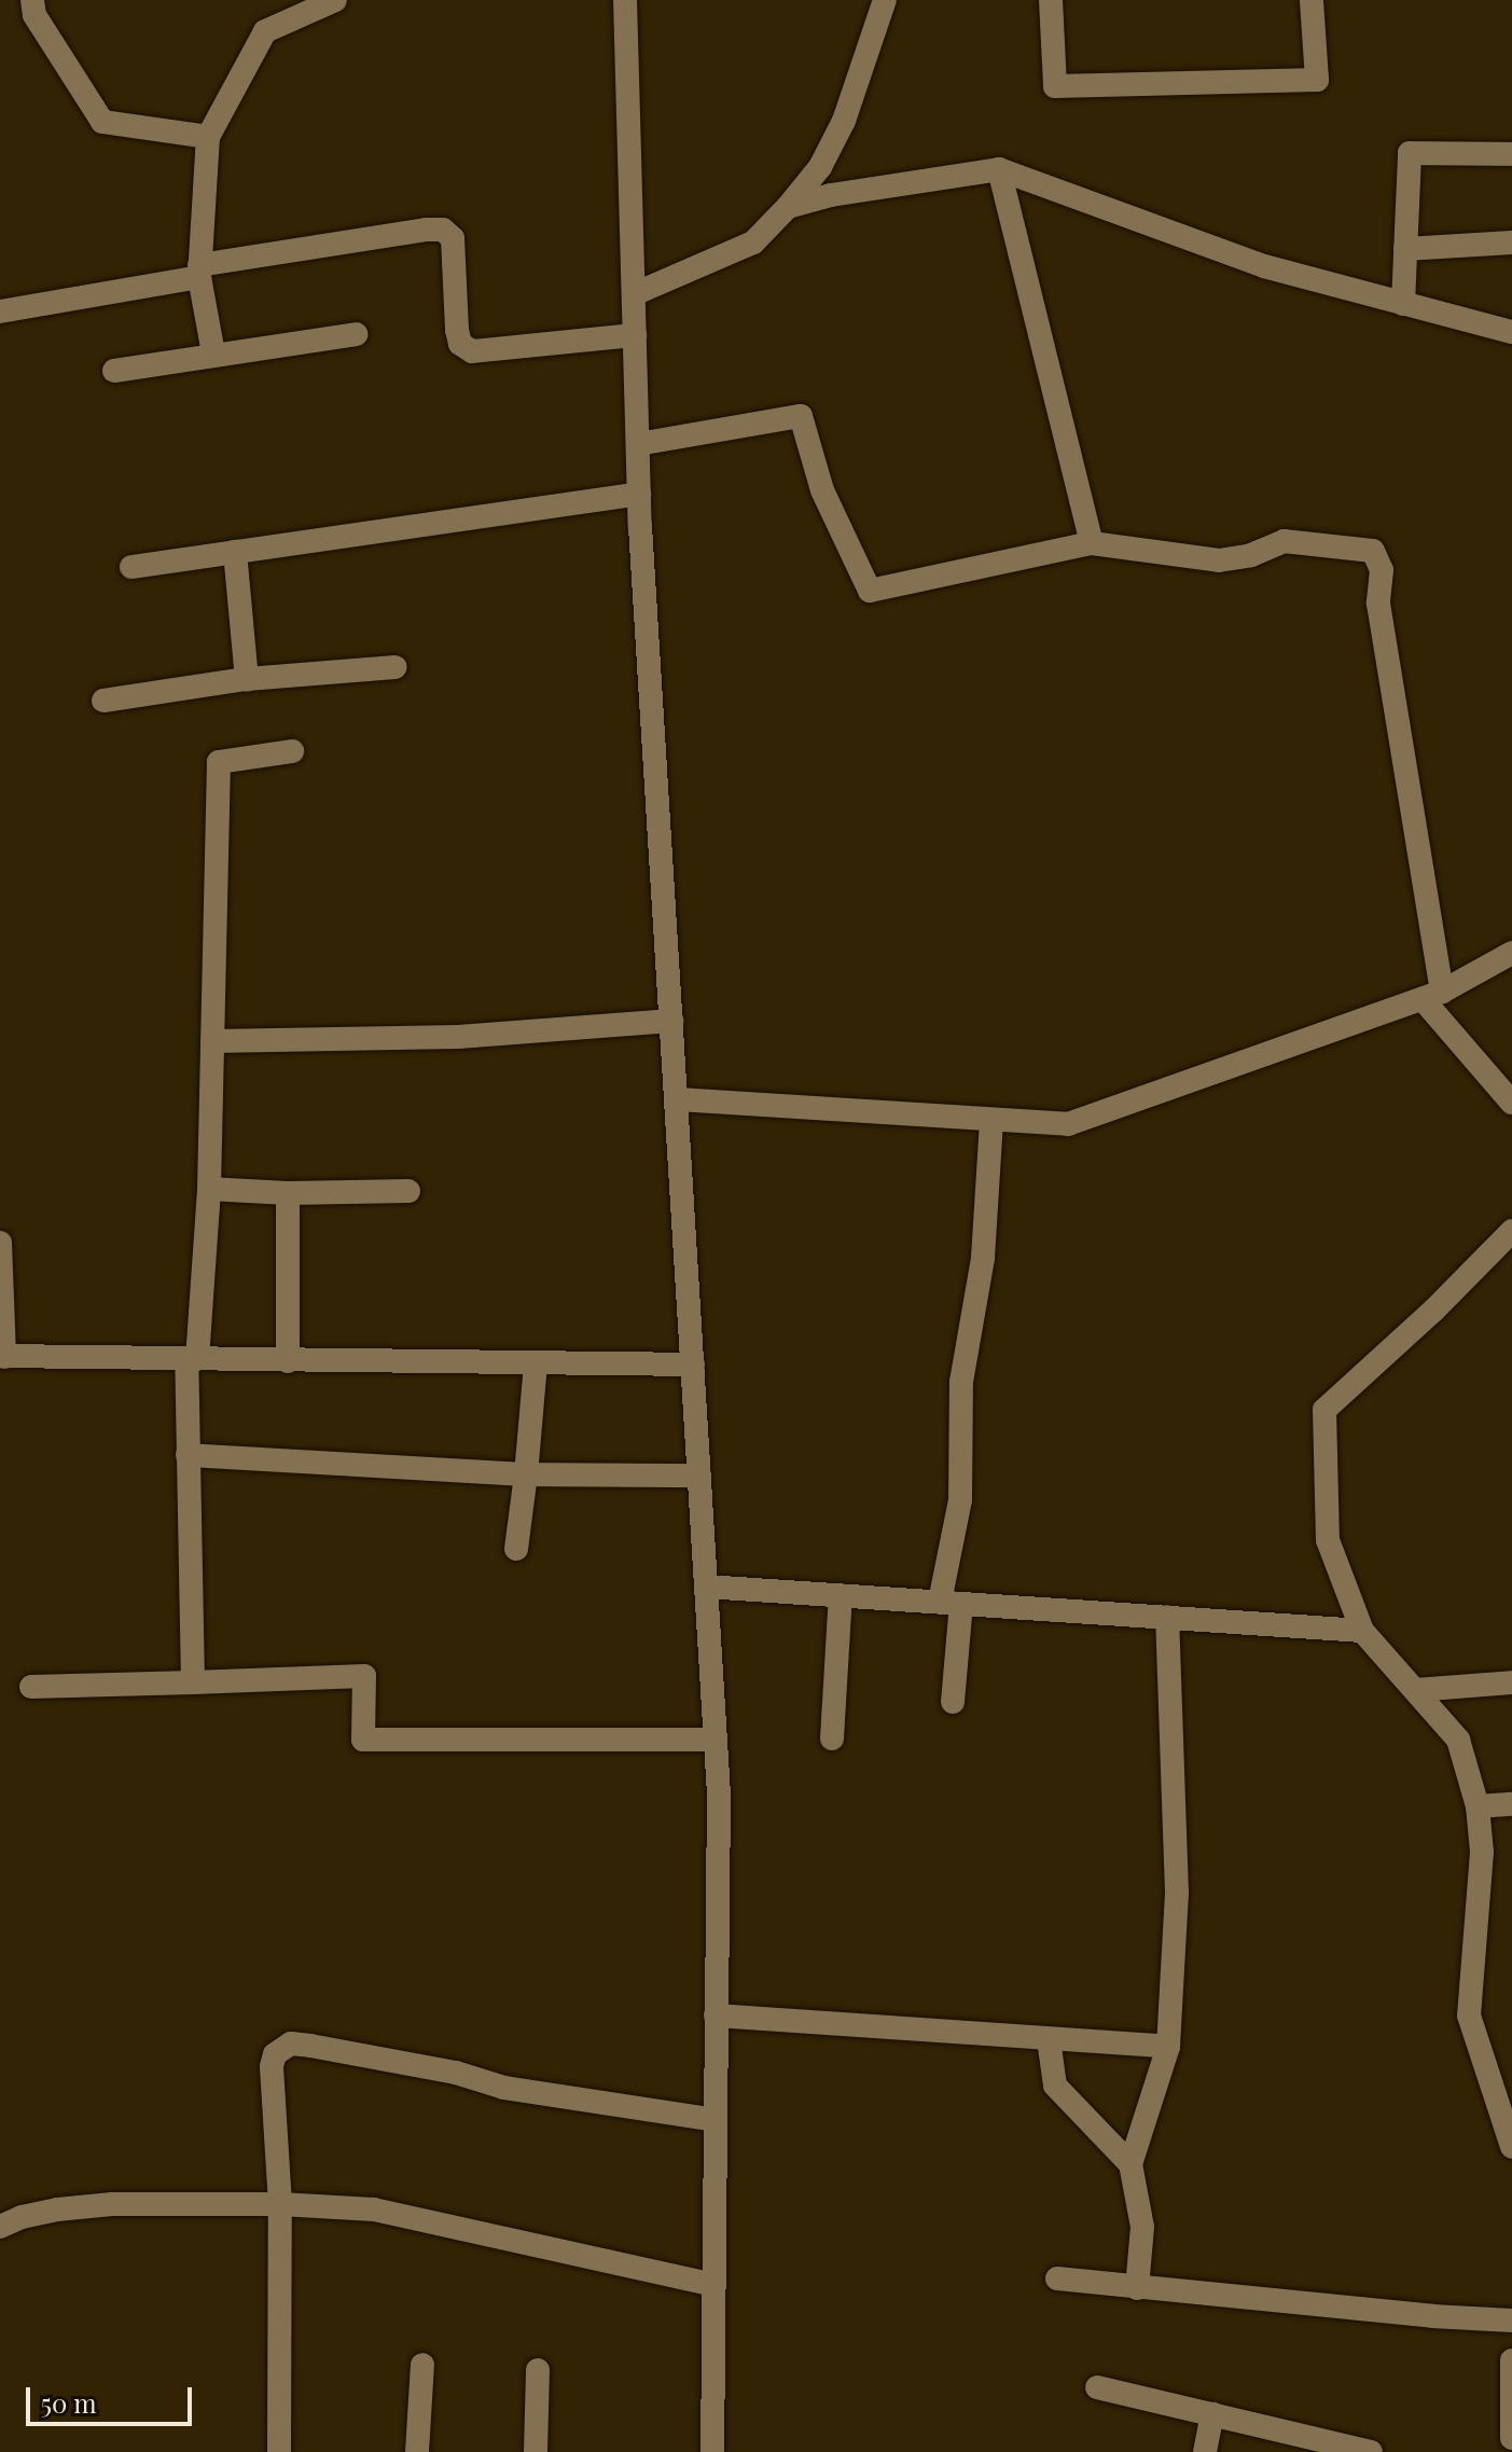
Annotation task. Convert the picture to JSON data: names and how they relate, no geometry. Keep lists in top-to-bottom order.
{
  "scale_bar": "50 m"
}
